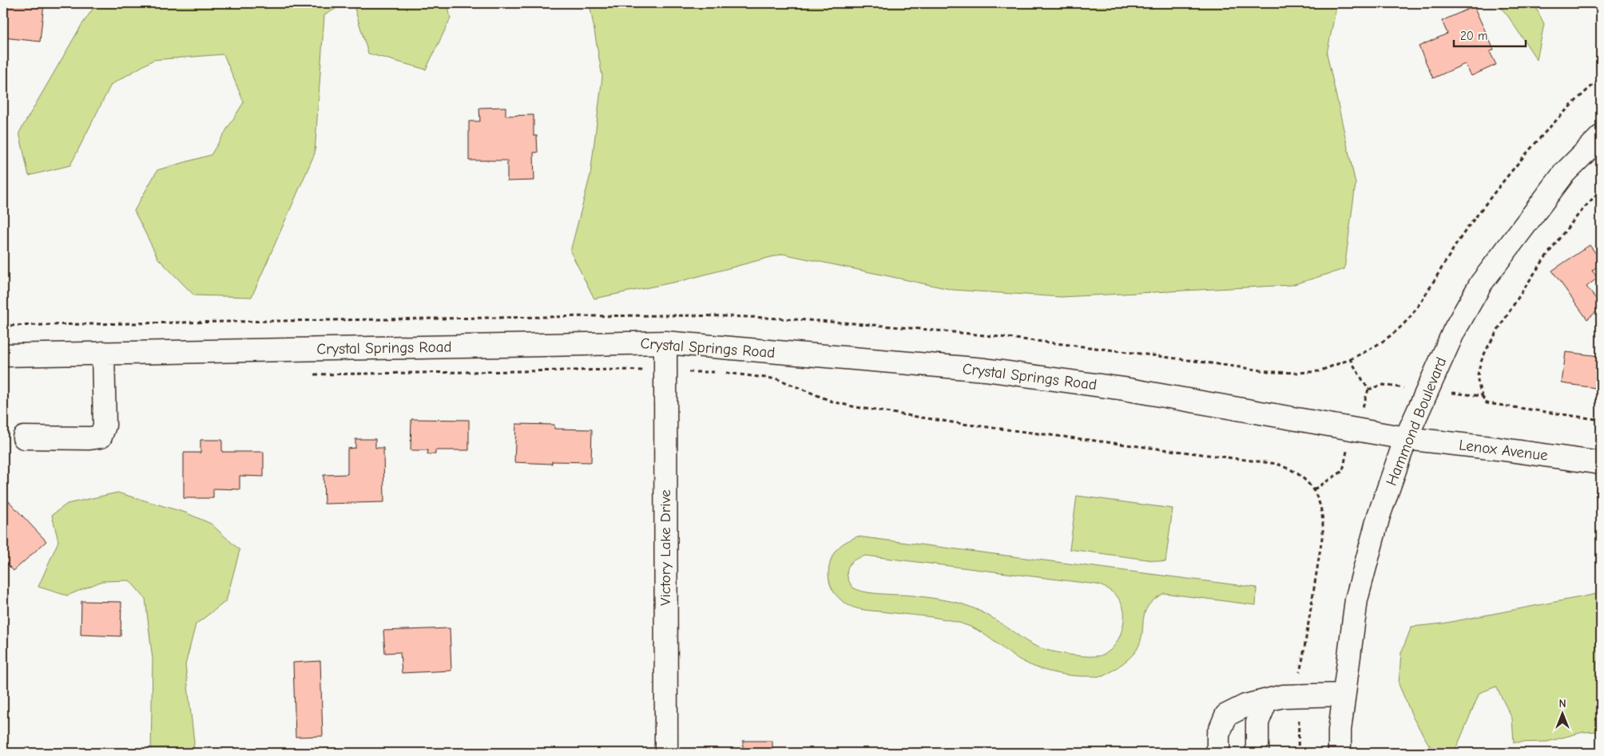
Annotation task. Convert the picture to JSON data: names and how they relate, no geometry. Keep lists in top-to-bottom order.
{
  "streets": {
    "street": [
      "Crystal Springs Road",
      "Hammond Boulevard",
      "Lenox Avenue",
      "Victory Lake Drive"
    ]
  },
  "crossings": [
    ["Crystal Springs Road", "Hammond Boulevard"],
    ["Crystal Springs Road", "Lenox Avenue"],
    ["Crystal Springs Road", "Victory Lake Drive"],
    ["Hammond Boulevard", "Lenox Avenue"]
  ],
  "scale_bar": "20 m",
  "north": "top"
}
